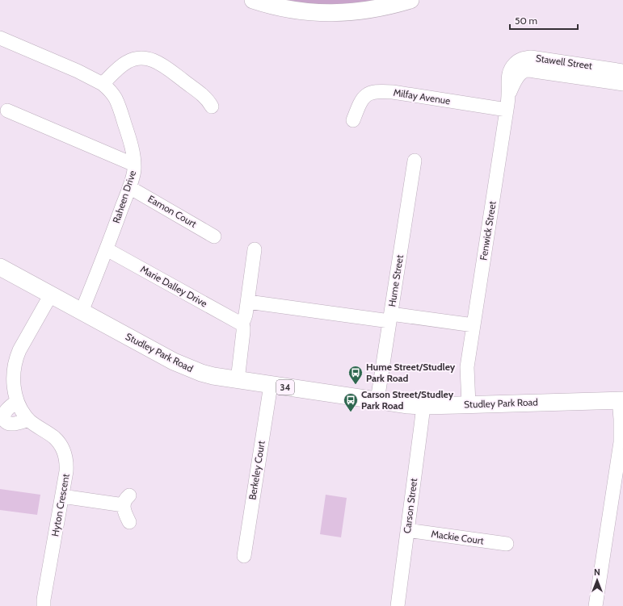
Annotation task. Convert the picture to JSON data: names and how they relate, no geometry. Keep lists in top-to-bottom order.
{
  "streets": {
    "main road": ["Studley Park Road", "34"],
    "street": [
      "Stawell Street",
      "Milfay Avenue",
      "Raheen Drive",
      "Eamon Court",
      "Fenwick Street",
      "Hume Street",
      "Marie Dalley Drive",
      "Berkeley Court",
      "Hyton Crescent",
      "Carson Street",
      "Mackie Court"
    ]
  },
  "crossings": [
    ["Stawell Street", "Fenwick Street"],
    ["Milfay Avenue", "Fenwick Street"],
    ["Raheen Drive", "Eamon Court"],
    ["Raheen Drive", "Marie Dalley Drive"],
    ["Raheen Drive", "Studley Park Road"],
    ["Fenwick Street", "Studley Park Road"],
    ["Hume Street", "Studley Park Road"],
    ["Studley Park Road", "Berkeley Court"],
    ["Studley Park Road", "Hyton Crescent"],
    ["Studley Park Road", "Carson Street"],
    ["Carson Street", "Mackie Court"]
  ],
  "places": {
    "bus stop": ["Hume Street/Studley Park Road", "Carson Street/Studley Park Road"]
  },
  "scale_bar": "50 m",
  "north": "top"
}
